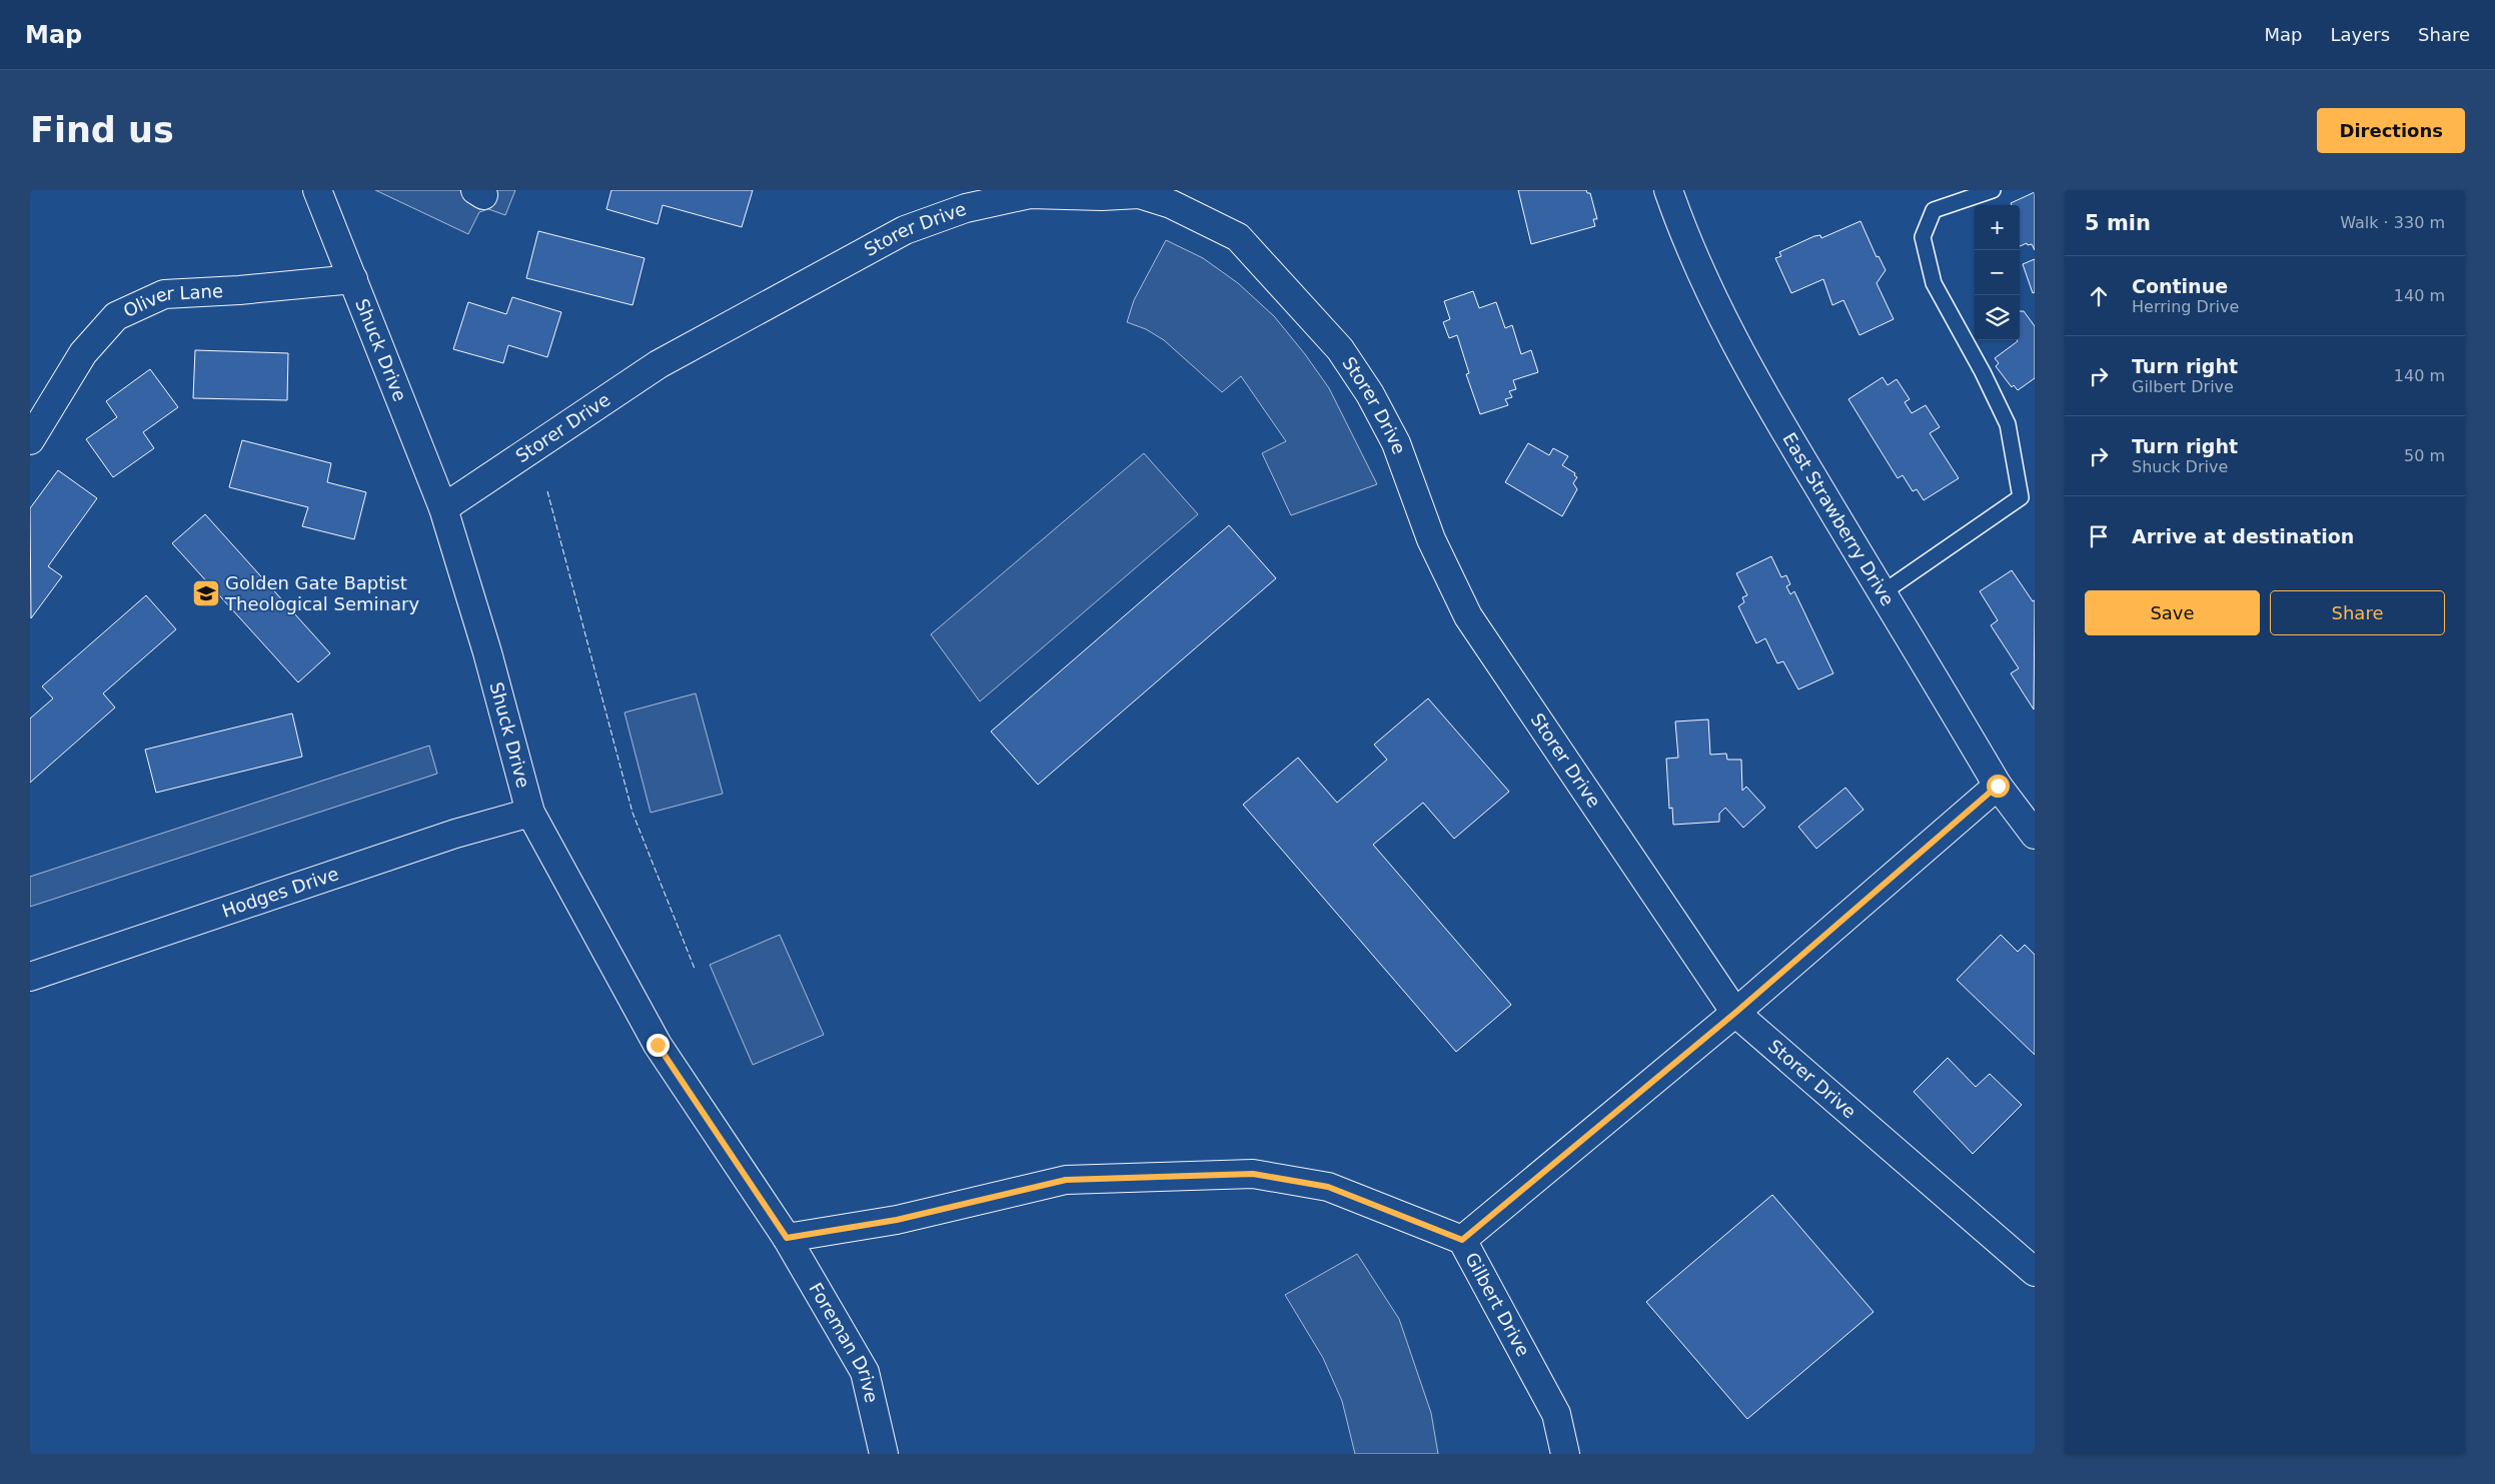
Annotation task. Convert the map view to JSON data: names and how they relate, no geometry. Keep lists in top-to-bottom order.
{
  "streets": {
    "street": [
      "Storer Drive",
      "Oliver Lane",
      "Shuck Drive",
      "East Strawberry Drive",
      "Hodges Drive",
      "Gilbert Drive",
      "Foreman Drive"
    ]
  },
  "crossings": [
    ["Storer Drive", "Shuck Drive"],
    ["Oliver Lane", "Shuck Drive"],
    ["Shuck Drive", "Hodges Drive"],
    ["Shuck Drive", "Gilbert Drive"],
    ["Shuck Drive", "Foreman Drive"],
    ["Gilbert Drive", "Foreman Drive"]
  ],
  "places": {
    "school or university": ["Golden Gate Baptist Theological Seminary"]
  },
  "page": {
    "header": "Map",
    "nav": ["Map", "Layers", "Share"],
    "buttons": [
      "Directions",
      ["Save", "Share"]
    ],
    "title": "Find us",
    "heading": ["5 min", "Walk · 330 m"],
    "map_buttons": ["+", "−"],
    "list": [
      ["Continue", "Herring Drive", "140 m"],
      ["Turn right", "Gilbert Drive", "140 m"],
      ["Turn right", "Shuck Drive", "50 m"],
      "Arrive at destination"
    ]
  }
}
